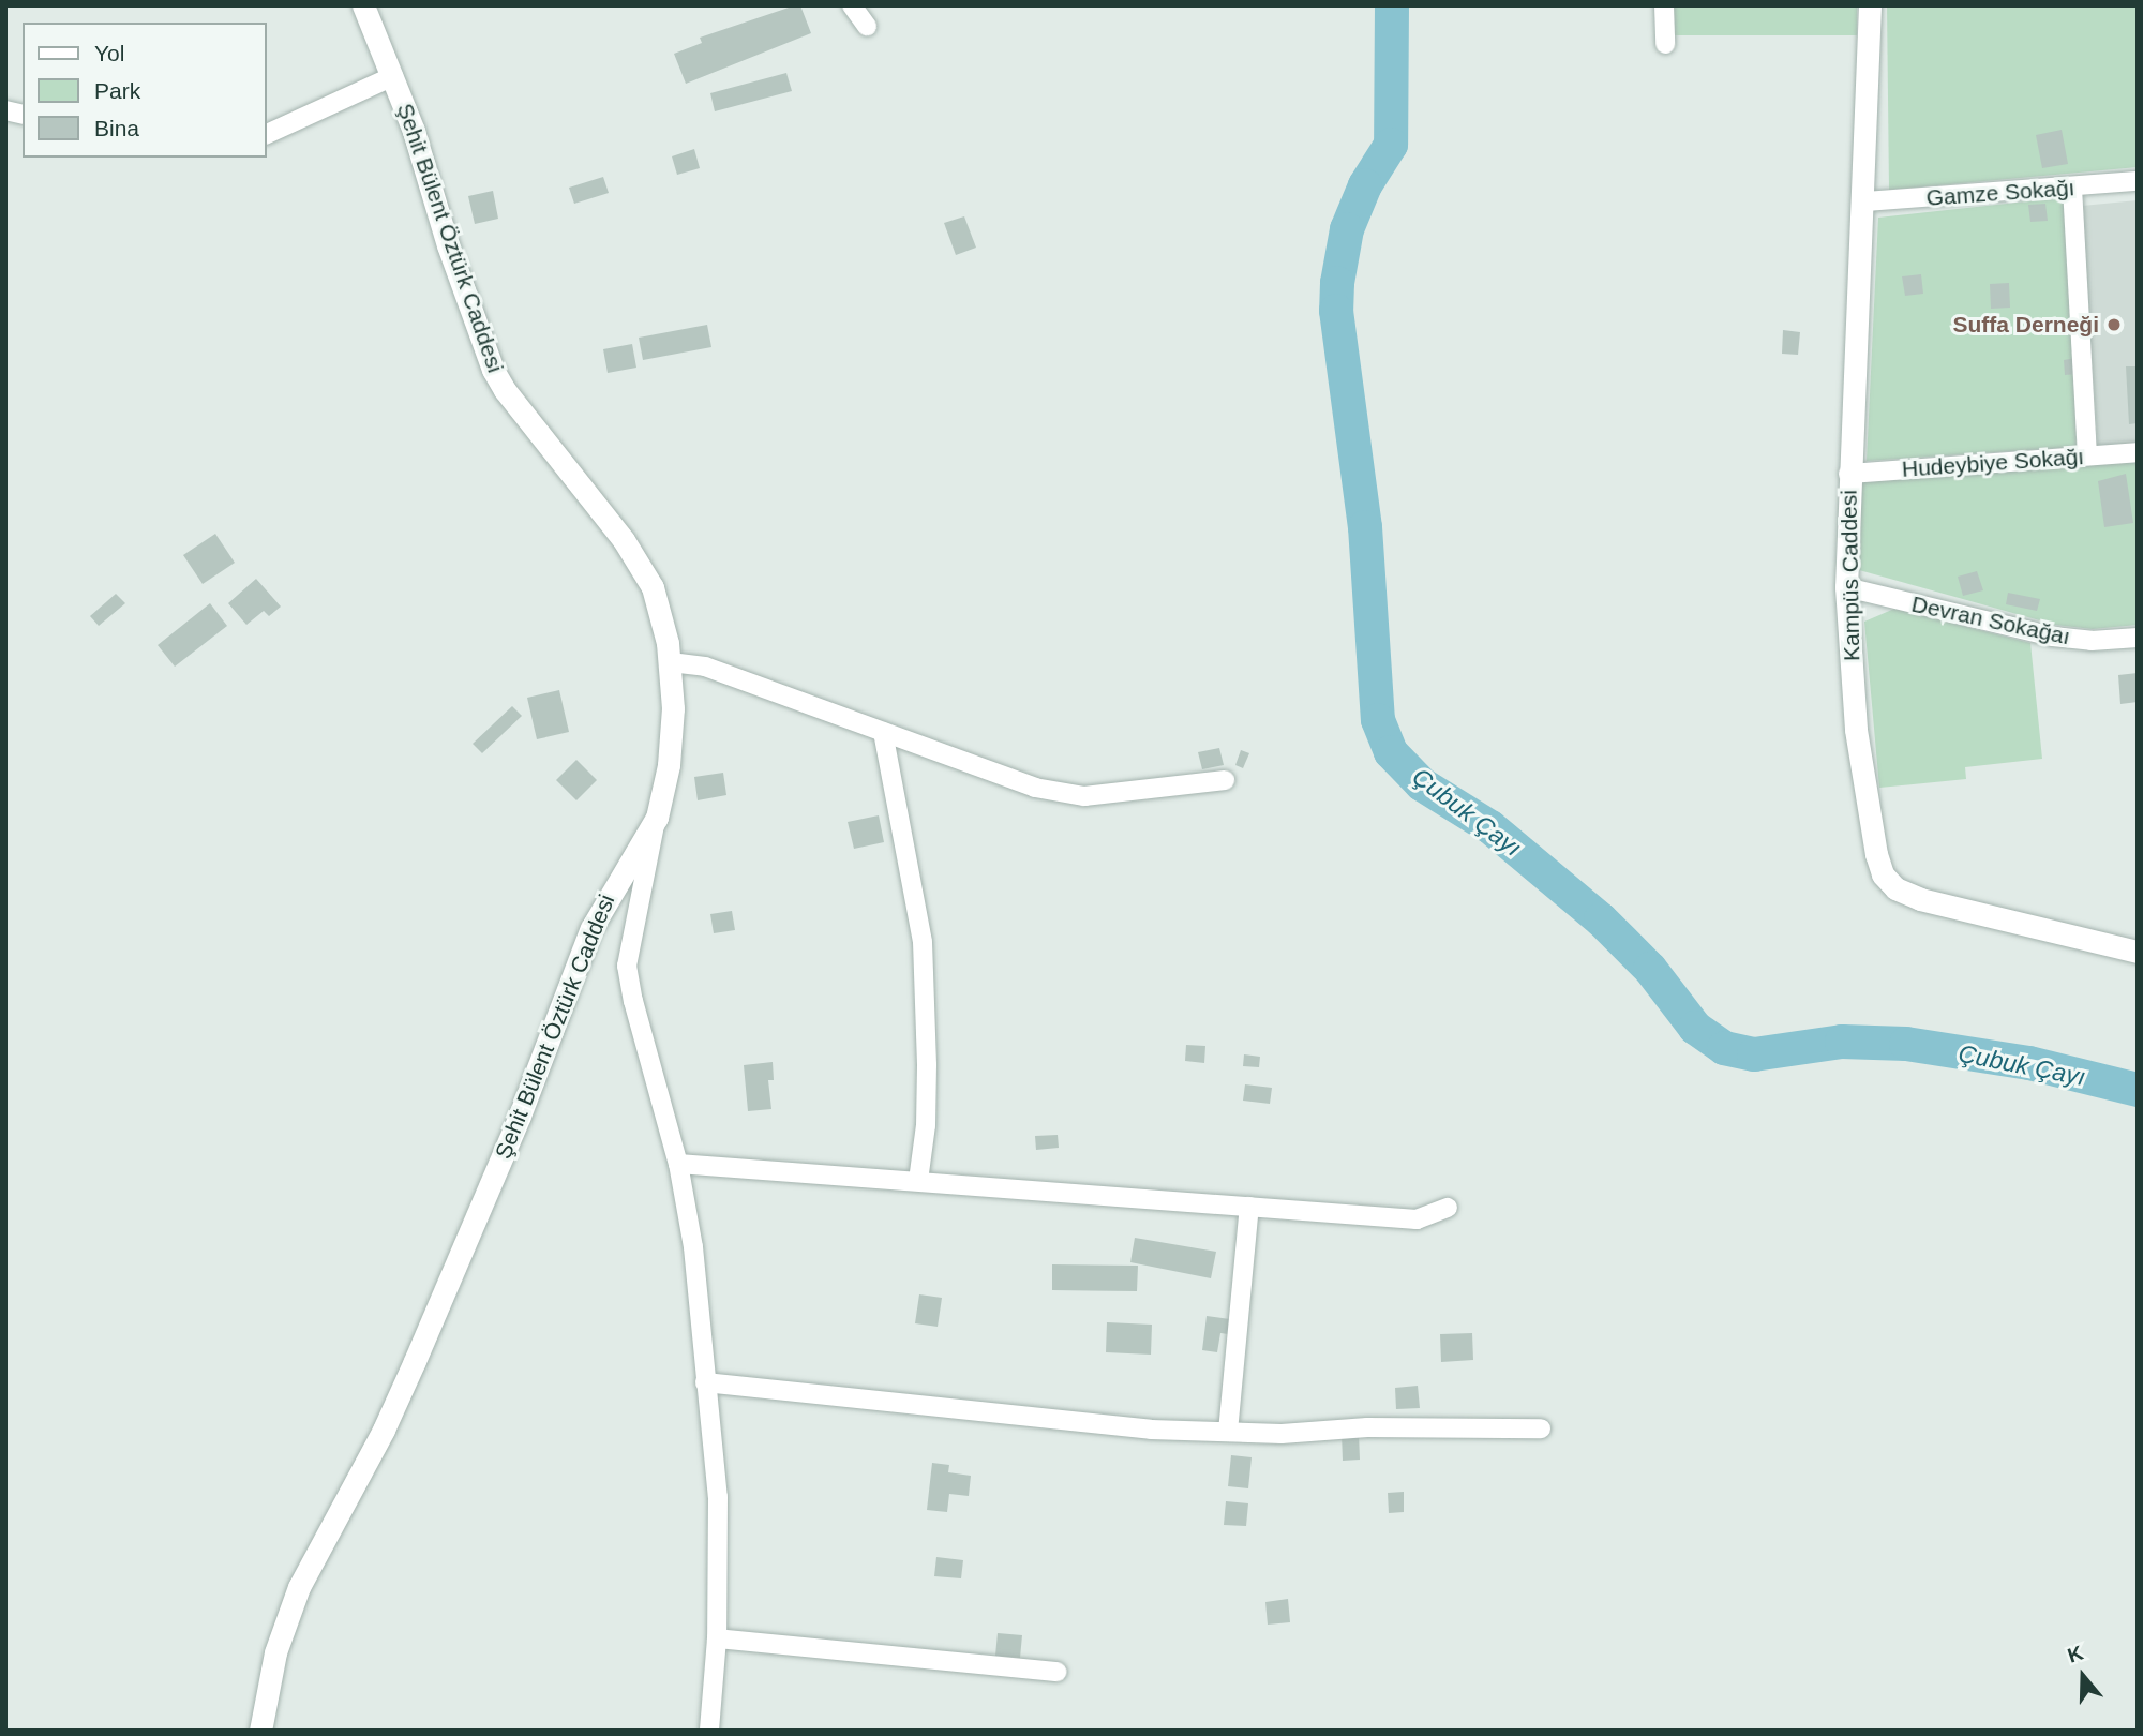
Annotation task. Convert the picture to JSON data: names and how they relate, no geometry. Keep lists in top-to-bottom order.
{
  "streets": {
    "street": [
      "Gamze Sokağı",
      "Şehit Bülent Öztürk Caddesi",
      "Hudeybiye Sokağı",
      "Kampüs Caddesi",
      "Devran Sokağaı"
    ]
  },
  "crossings": [
    ["Gamze Sokağı", "Kampüs Caddesi"],
    ["Hudeybiye Sokağı", "Kampüs Caddesi"],
    ["Kampüs Caddesi", "Devran Sokağaı"]
  ],
  "water": ["Çubuk Çayı"],
  "places": ["Suffa Derneği"],
  "legend": ["Yol", "Park", "Bina"],
  "north": "top"
}
